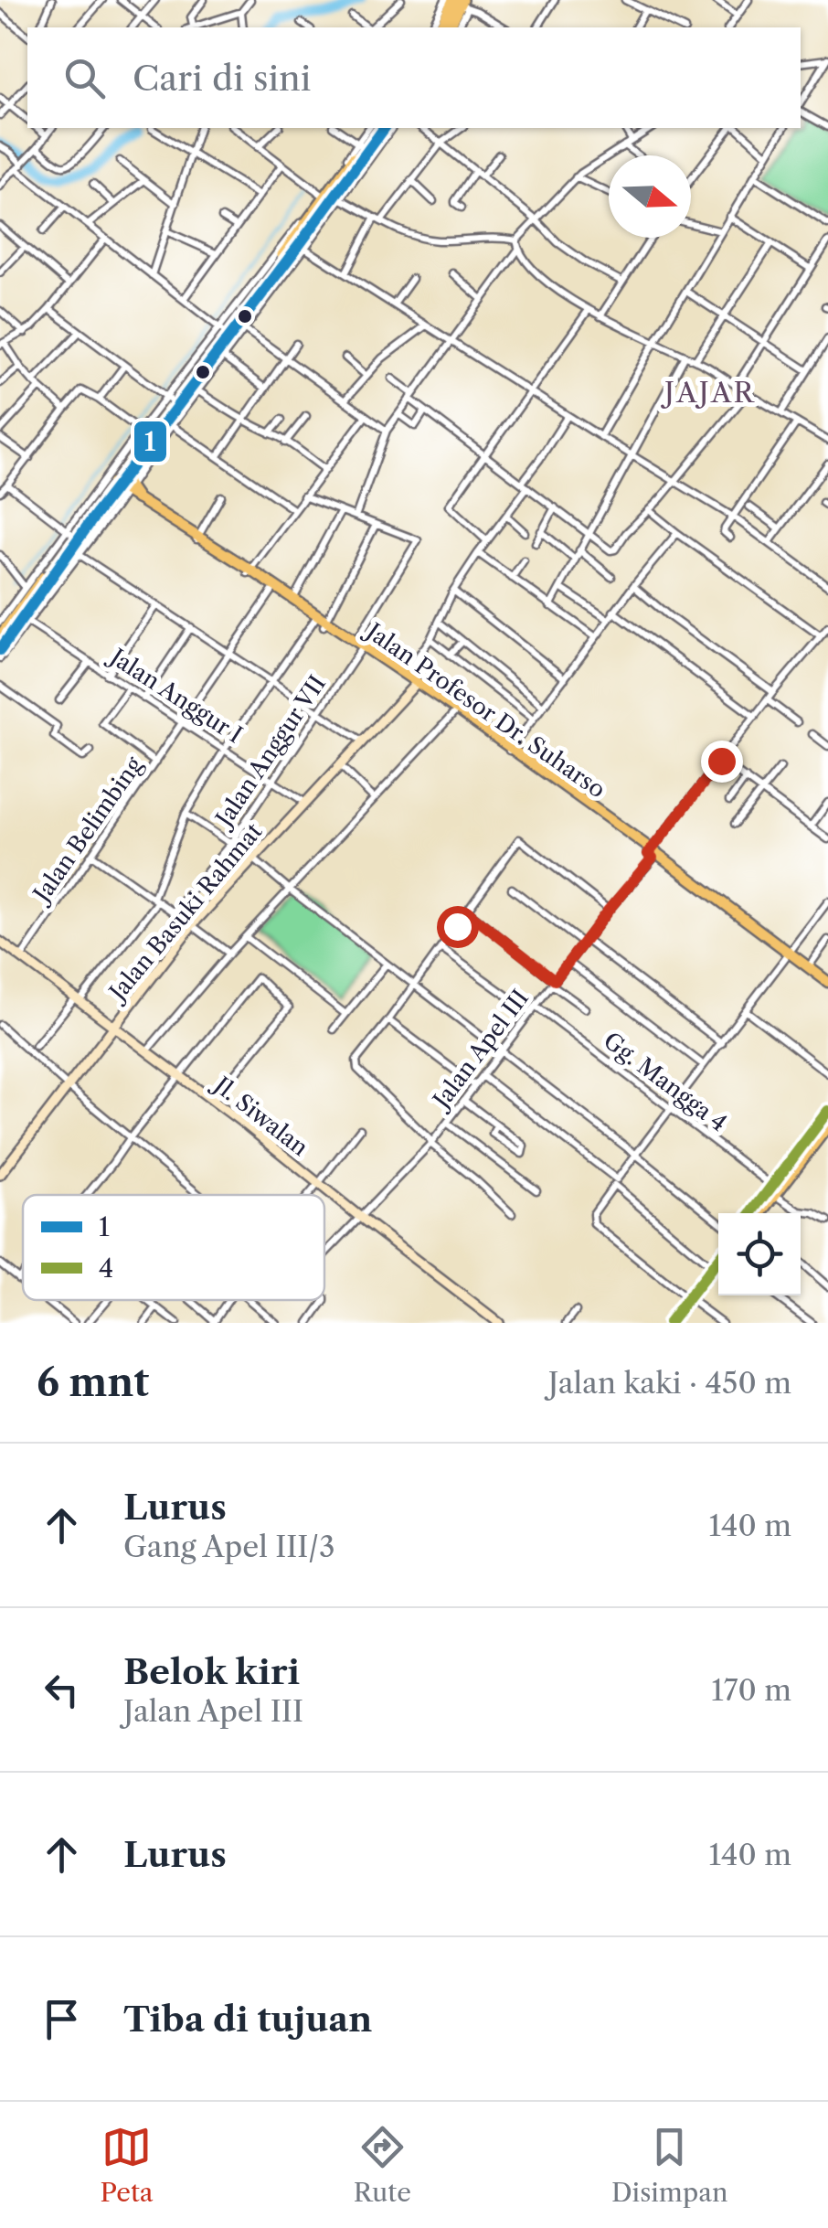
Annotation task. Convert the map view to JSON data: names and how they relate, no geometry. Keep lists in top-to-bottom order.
{
  "streets": {
    "main road": ["Jalan Profesor Dr. Suharso"],
    "street": [
      "Jalan Anggur I",
      "Jalan Anggur VII",
      "Jalan Belimbing",
      "Jalan Basuki Rahmat",
      "Jalan Apel III",
      "Gg. Mangga 4",
      "Jl. Siwalan"
    ]
  },
  "crossings": [
    ["Jalan Anggur I", "Jalan Anggur VII"],
    ["Jalan Anggur I", "Jalan Belimbing"],
    ["Jalan Anggur I", "Jalan Basuki Rahmat"],
    ["Jalan Profesor Dr. Suharso", "Jalan Anggur VII"],
    ["Jalan Profesor Dr. Suharso", "Jalan Belimbing"],
    ["Jalan Profesor Dr. Suharso", "Jalan Basuki Rahmat"],
    ["Jalan Profesor Dr. Suharso", "Jalan Apel III"],
    ["Jalan Belimbing", "Jl. Siwalan"],
    ["Jalan Basuki Rahmat", "Jl. Siwalan"],
    ["Jalan Apel III", "Gg. Mangga 4"],
    ["Jalan Apel III", "Jl. Siwalan"]
  ],
  "districts": ["JAJAR"],
  "lines": ["transit line 1", "transit line 4"],
  "legend": ["1", "4"],
  "north": "right",
  "page": {
    "search": "Cari di sini",
    "heading": ["6 mnt", "Jalan kaki · 450 m"],
    "list": [
      ["Lurus", "Gang Apel III/3", "140 m"],
      ["Belok kiri", "Jalan Apel III", "170 m"],
      ["Lurus", "140 m"],
      "Tiba di tujuan"
    ],
    "nav": ["Peta", "Rute", "Disimpan"]
  }
}
